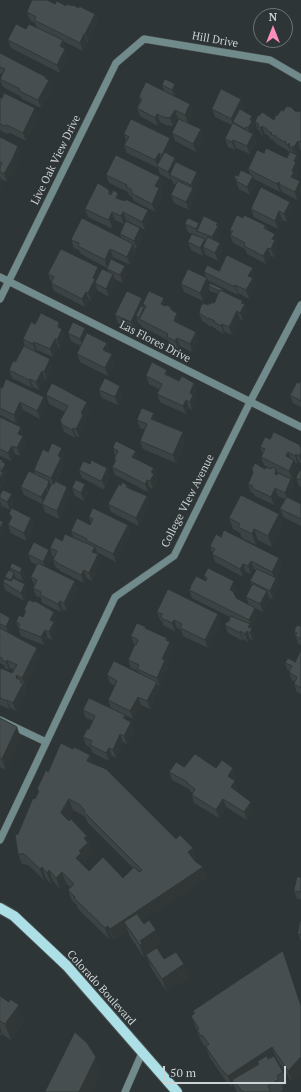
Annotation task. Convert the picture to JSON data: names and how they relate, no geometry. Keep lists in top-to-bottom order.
{
  "streets": {
    "main road": ["Colorado Boulevard"],
    "street": [
      "Hill Drive",
      "Live Oak View Drive",
      "Las Flores Drive",
      "College VIew Avenue"
    ]
  },
  "crossings": [
    ["Hill Drive", "Live Oak View Drive"],
    ["Live Oak View Drive", "Las Flores Drive"],
    ["Las Flores Drive", "College VIew Avenue"]
  ],
  "scale_bar": "50 m",
  "north": "top"
}
